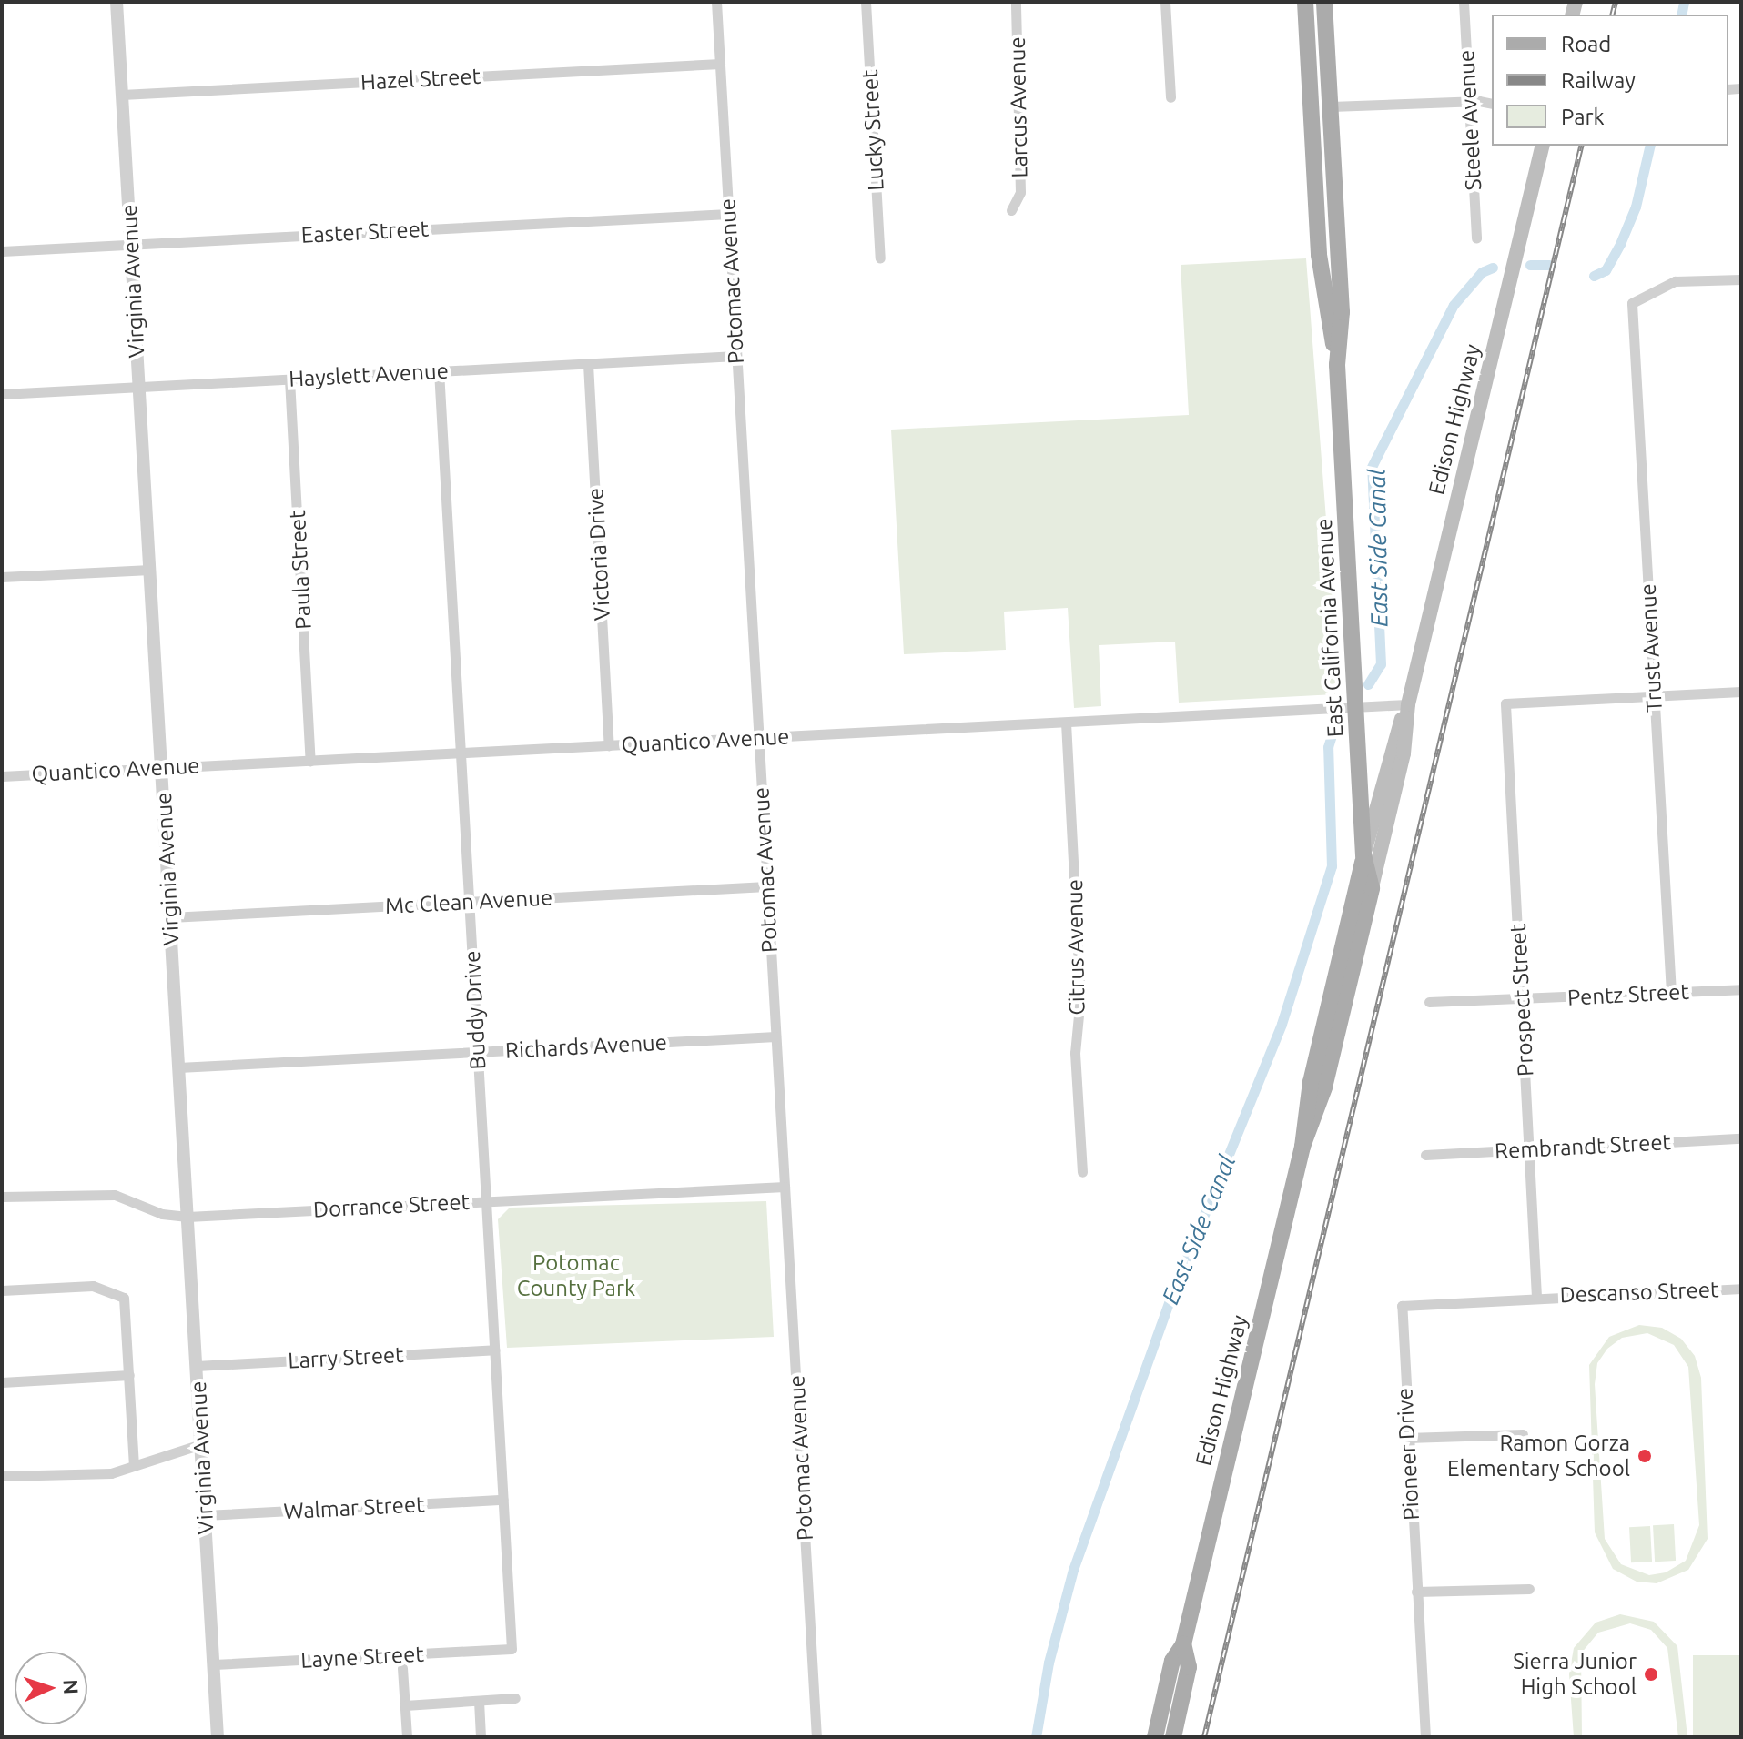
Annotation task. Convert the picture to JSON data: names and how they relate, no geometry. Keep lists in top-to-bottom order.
{
  "streets": {
    "main road": ["Edison Highway", "East California Avenue"],
    "street": [
      "Hazel Street",
      "Larcus Avenue",
      "Steele Avenue",
      "Lucky Street",
      "Easter Street",
      "Virginia Avenue",
      "Potomac Avenue",
      "Hayslett Avenue",
      "Victoria Drive",
      "Paula Street",
      "Trust Avenue",
      "Quantico Avenue",
      "Mc Clean Avenue",
      "Citrus Avenue",
      "Pentz Street",
      "Prospect Street",
      "Buddy Drive",
      "Richards Avenue",
      "Rembrandt Street",
      "Dorrance Street",
      "Descanso Street",
      "Larry Street",
      "Pioneer Drive",
      "Walmar Street",
      "Layne Street"
    ]
  },
  "crossings": [
    ["Hazel Street", "Virginia Avenue"],
    ["Hazel Street", "Potomac Avenue"],
    ["Easter Street", "Virginia Avenue"],
    ["Easter Street", "Potomac Avenue"],
    ["Virginia Avenue", "Hayslett Avenue"],
    ["Virginia Avenue", "Quantico Avenue"],
    ["Virginia Avenue", "Mc Clean Avenue"],
    ["Virginia Avenue", "Richards Avenue"],
    ["Virginia Avenue", "Dorrance Street"],
    ["Virginia Avenue", "Larry Street"],
    ["Virginia Avenue", "Walmar Street"],
    ["Virginia Avenue", "Layne Street"],
    ["Potomac Avenue", "Hayslett Avenue"],
    ["Potomac Avenue", "Quantico Avenue"],
    ["Potomac Avenue", "Mc Clean Avenue"],
    ["Potomac Avenue", "Richards Avenue"],
    ["Potomac Avenue", "Dorrance Street"],
    ["Hayslett Avenue", "Victoria Drive"],
    ["Hayslett Avenue", "Paula Street"],
    ["Hayslett Avenue", "Buddy Drive"],
    ["Edison Highway", "East California Avenue"],
    ["Edison Highway", "Quantico Avenue"],
    ["Victoria Drive", "Quantico Avenue"],
    ["Paula Street", "Quantico Avenue"],
    ["East California Avenue", "Quantico Avenue"],
    ["Trust Avenue", "Pentz Street"],
    ["Trust Avenue", "Prospect Street"],
    ["Quantico Avenue", "Citrus Avenue"],
    ["Quantico Avenue", "Buddy Drive"],
    ["Mc Clean Avenue", "Buddy Drive"],
    ["Pentz Street", "Prospect Street"],
    ["Prospect Street", "Rembrandt Street"],
    ["Prospect Street", "Descanso Street"],
    ["Prospect Street", "Pioneer Drive"],
    ["Buddy Drive", "Richards Avenue"],
    ["Buddy Drive", "Dorrance Street"],
    ["Buddy Drive", "Larry Street"],
    ["Buddy Drive", "Walmar Street"],
    ["Buddy Drive", "Layne Street"],
    ["Descanso Street", "Pioneer Drive"]
  ],
  "water": ["East Side Canal"],
  "parks": ["Potomac County Park"],
  "places": ["Ramon Gorza Elementary School", "Sierra Junior High School"],
  "legend": ["Road", "Railway", "Park"],
  "north": "right"
}
